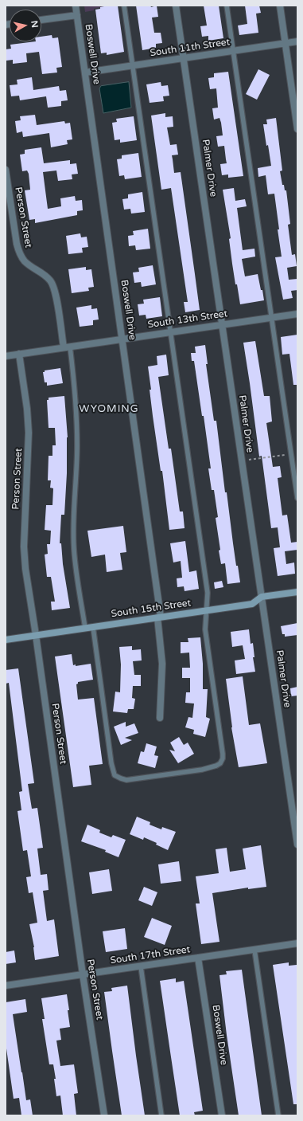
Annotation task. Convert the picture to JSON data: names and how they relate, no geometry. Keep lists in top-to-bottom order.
{
  "streets": {
    "main road": ["South 15th Street"],
    "street": [
      "South 11th Street",
      "Boswell Drive",
      "Palmer Drive",
      "Person Street",
      "South 13th Street",
      "South 17th Street"
    ]
  },
  "crossings": [
    ["South 11th Street", "Boswell Drive"],
    ["South 11th Street", "Palmer Drive"],
    ["Boswell Drive", "South 13th Street"],
    ["Boswell Drive", "South 15th Street"],
    ["Boswell Drive", "South 17th Street"],
    ["Palmer Drive", "South 13th Street"],
    ["Palmer Drive", "South 15th Street"],
    ["Person Street", "South 13th Street"],
    ["Person Street", "South 15th Street"],
    ["Person Street", "South 17th Street"]
  ],
  "districts": ["WYOMING"],
  "north": "right"
}
